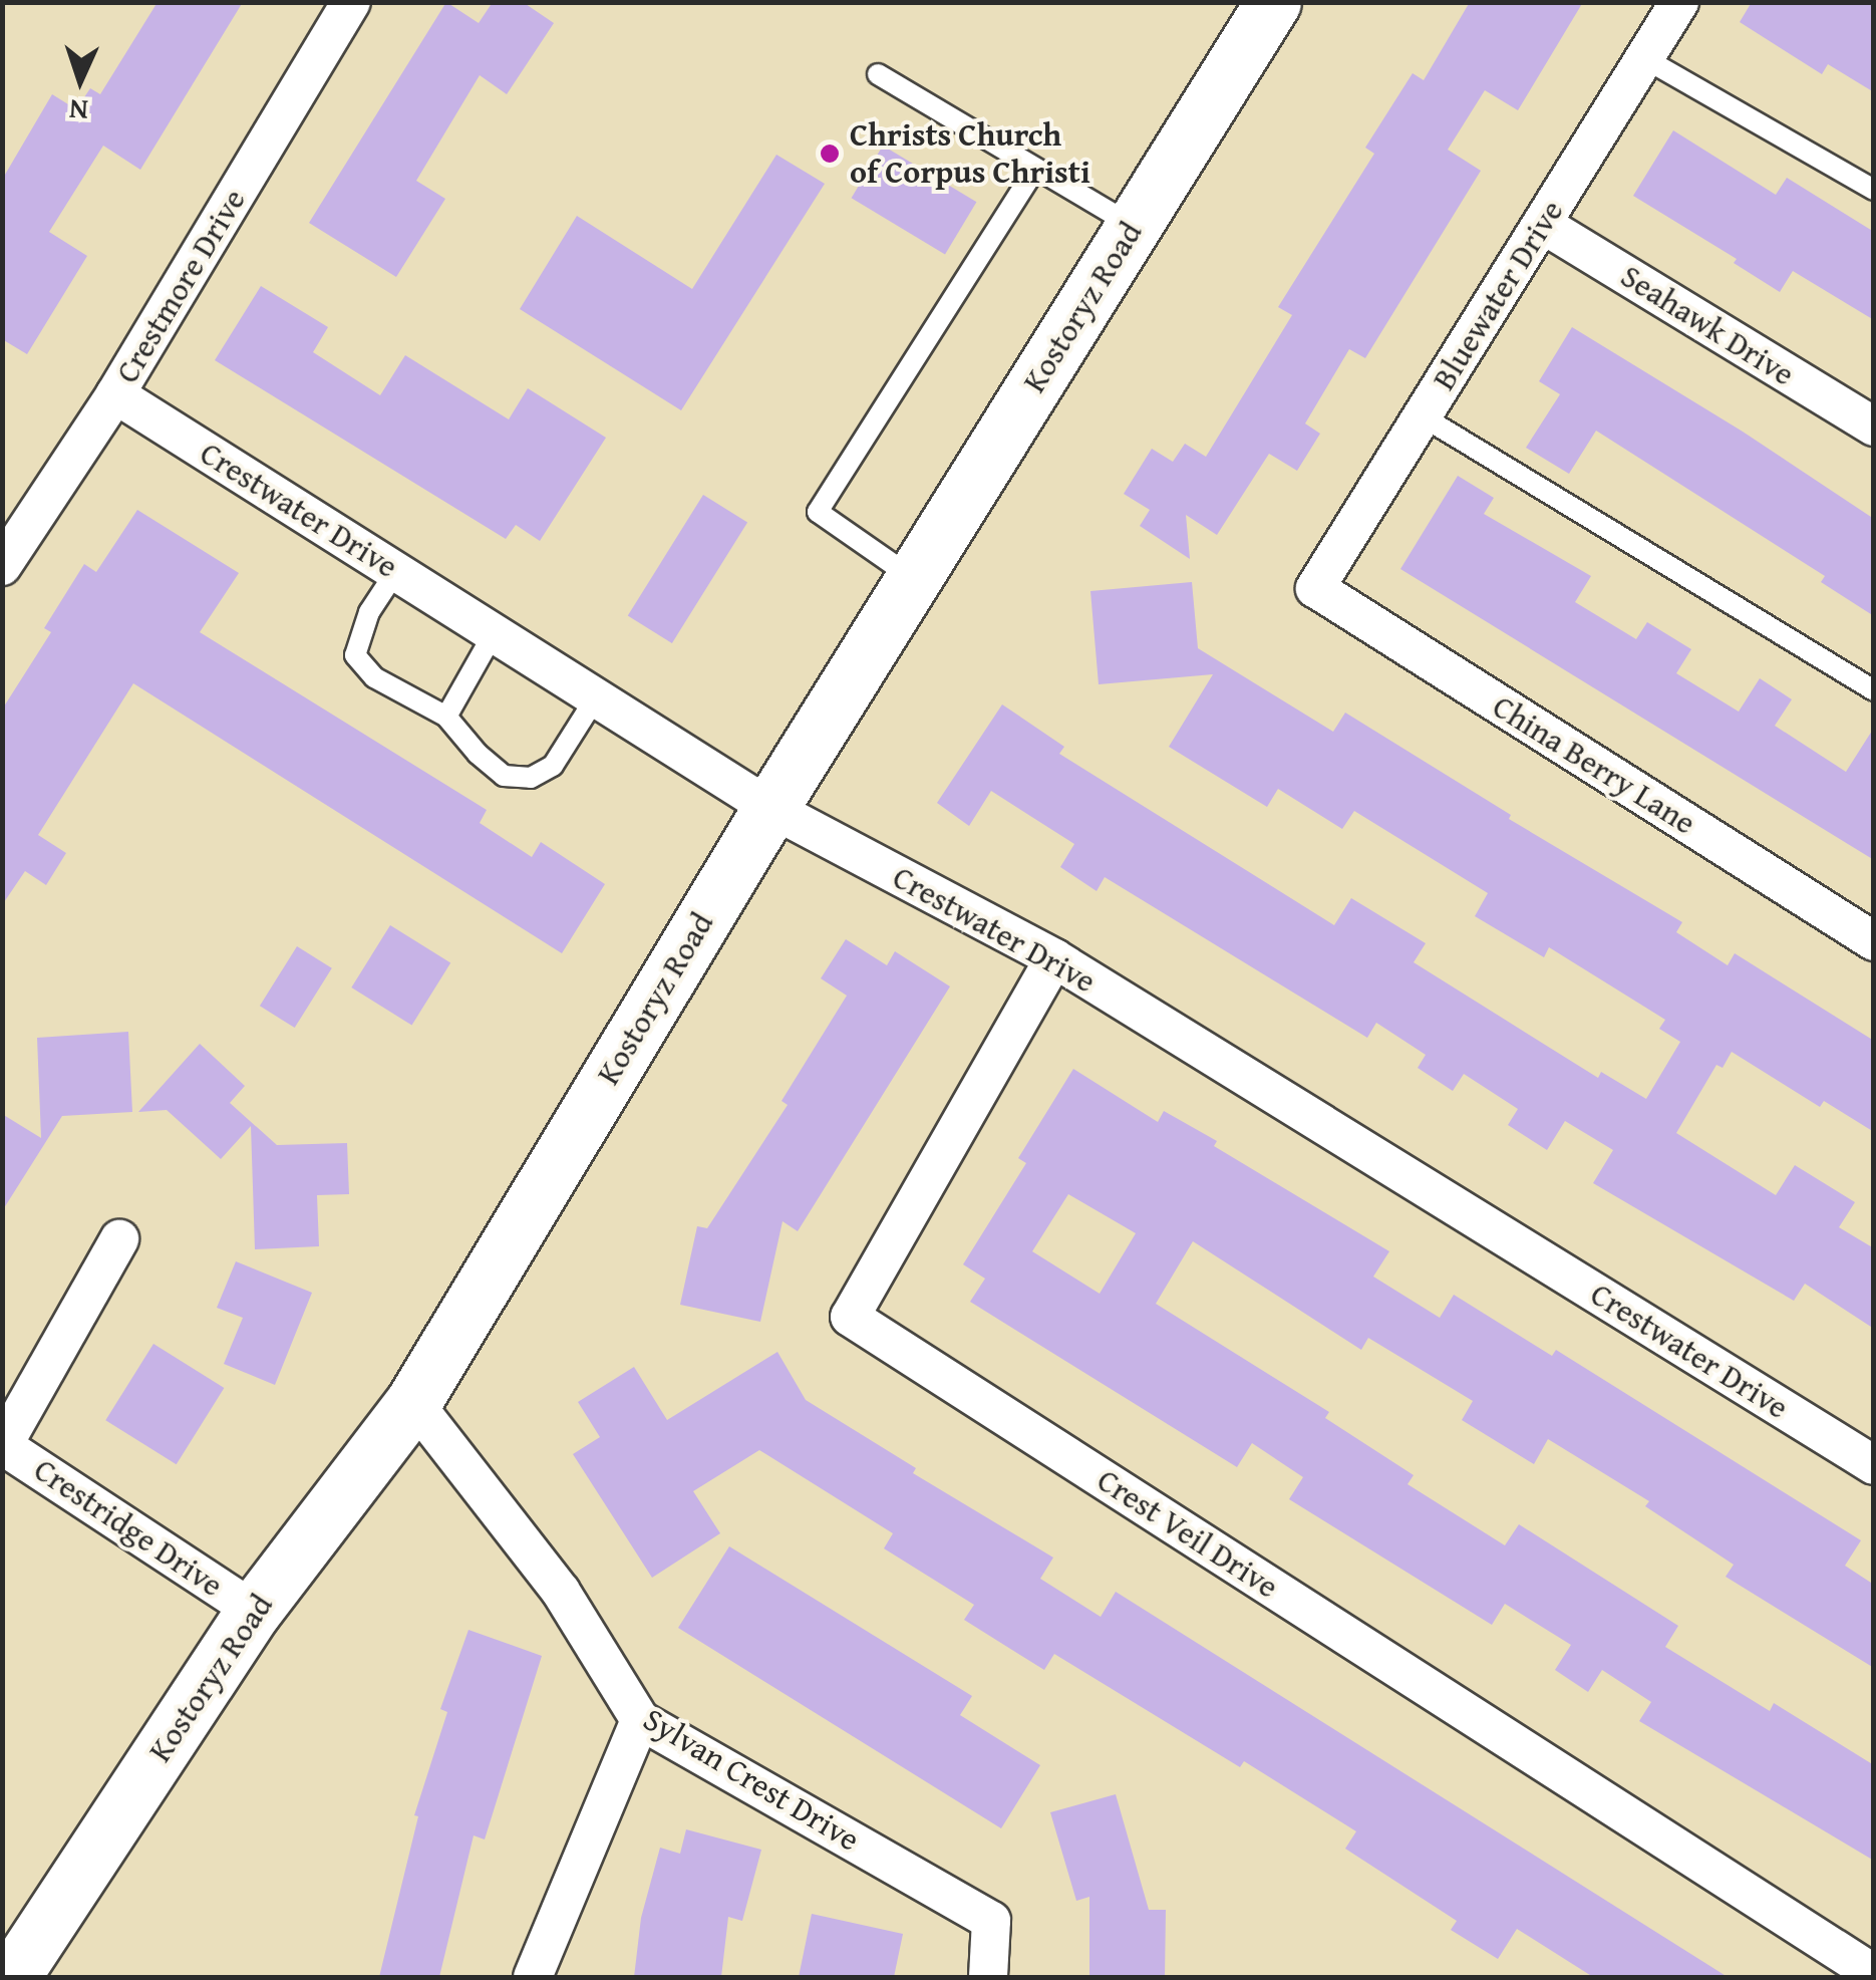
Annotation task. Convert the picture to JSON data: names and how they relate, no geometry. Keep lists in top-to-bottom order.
{
  "streets": {
    "main road": ["Kostoryz Road"],
    "street": [
      "Crestmore Drive",
      "Bluewater Drive",
      "Seahawk Drive",
      "Crestwater Drive",
      "China Berry Lane",
      "Crestridge Drive",
      "Crest Veil Drive",
      "Sylvan Crest Drive"
    ]
  },
  "crossings": [
    ["Crestmore Drive", "Crestwater Drive"],
    ["Bluewater Drive", "Seahawk Drive"],
    ["Bluewater Drive", "China Berry Lane"],
    ["Kostoryz Road", "Crestwater Drive"],
    ["Kostoryz Road", "Crestridge Drive"],
    ["Kostoryz Road", "Sylvan Crest Drive"],
    ["Crestwater Drive", "Crest Veil Drive"]
  ],
  "places": ["Christs Church of Corpus Christi"],
  "north": "bottom"
}
